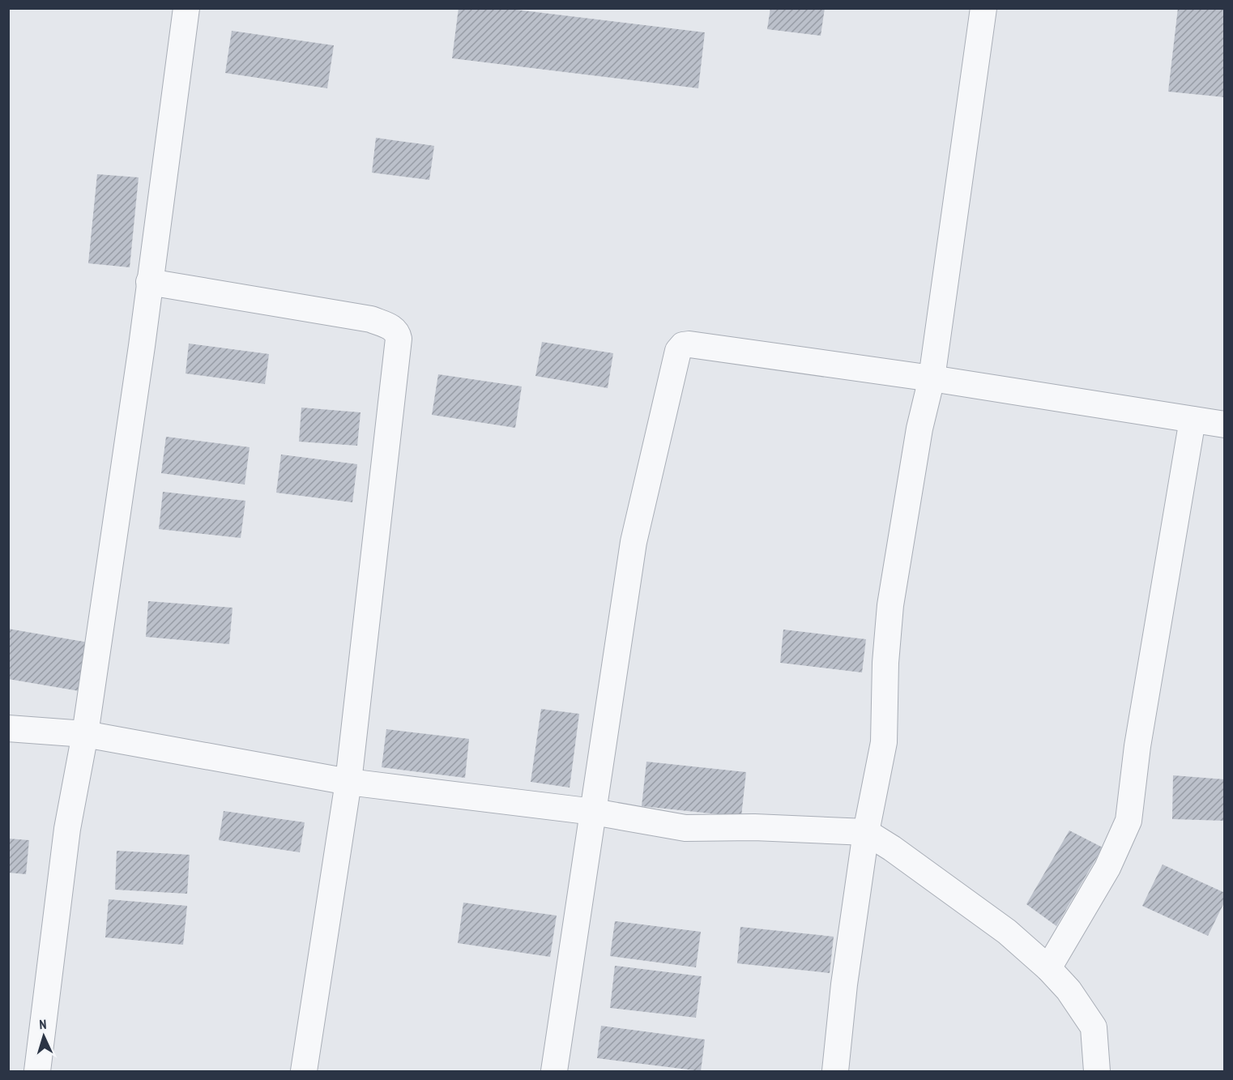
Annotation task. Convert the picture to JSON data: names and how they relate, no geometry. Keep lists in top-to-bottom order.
{
  "north": "top"
}
